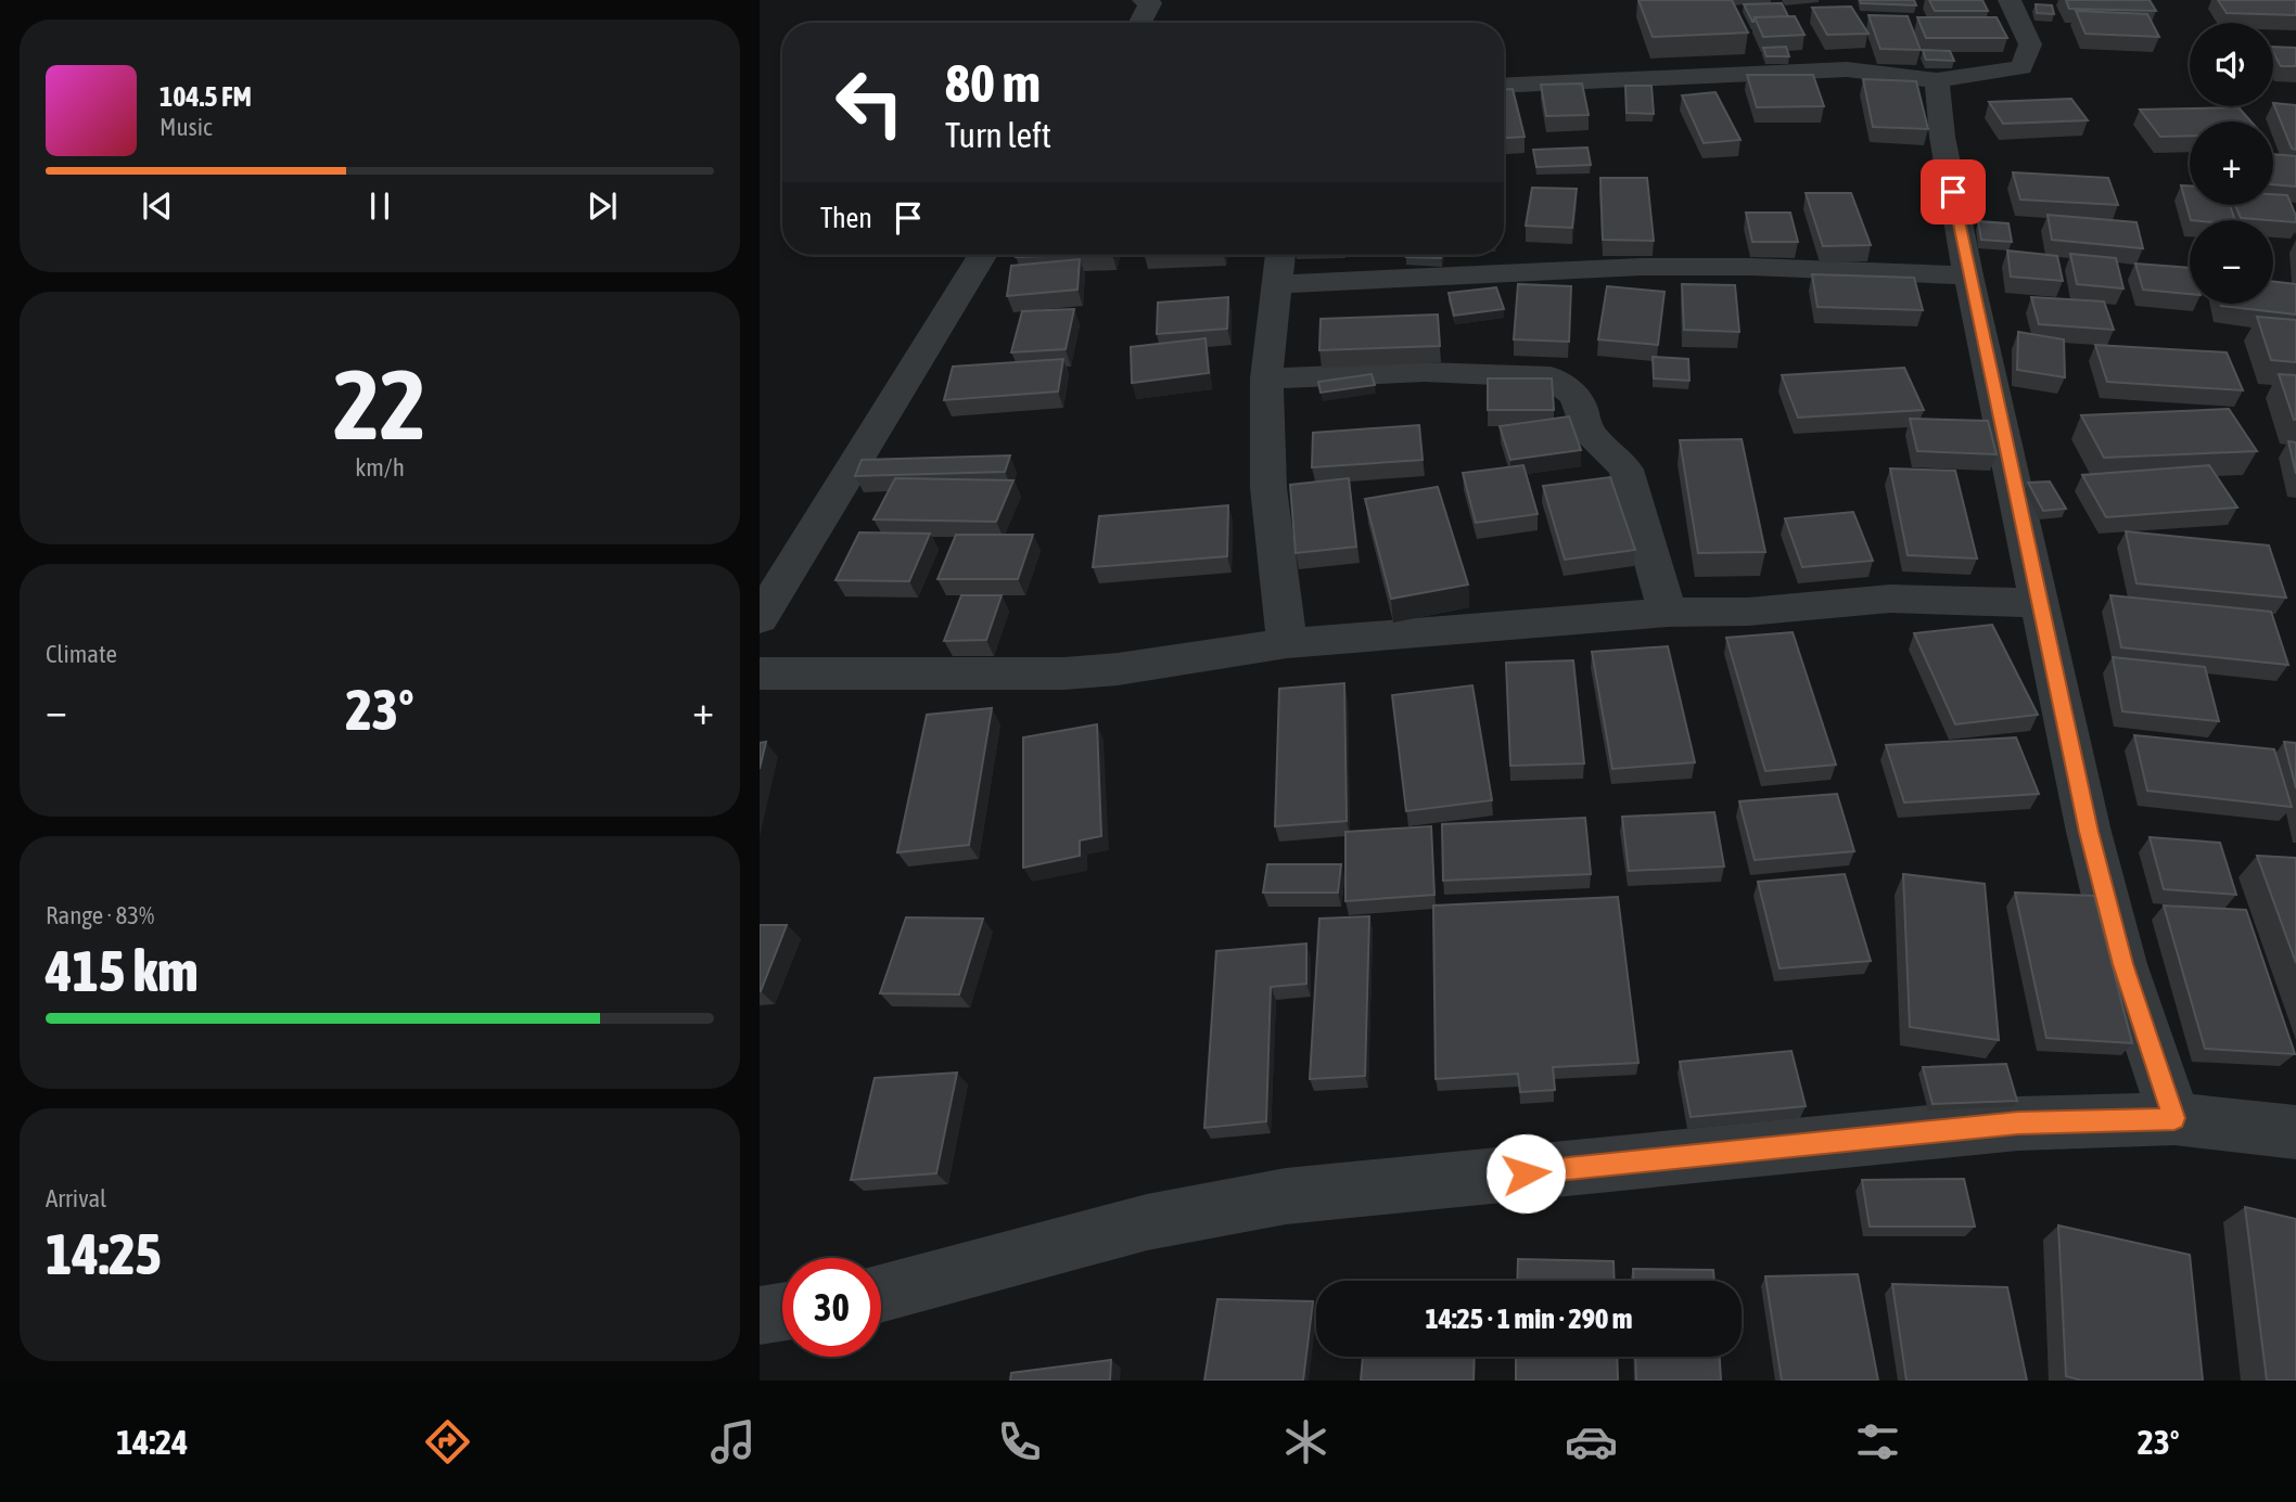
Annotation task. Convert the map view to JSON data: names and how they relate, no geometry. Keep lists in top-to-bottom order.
{
  "page": {
    "map_buttons": ["+", "−"],
    "turn": ["80 m", "Turn left"],
    "song": ["104.5 FM", "Music"],
    "then": "Then",
    "tile": [
      ["22", "km/h"],
      "Climate",
      ["Range · 83%", "415 km"],
      ["Arrival", "14:25"]
    ],
    "heat": ["−", "23°", "+"],
    "limit": "30",
    "trip": "14:25 · 1 min · 290 m",
    "tabs": ["14:24", "23°"]
  }
}
